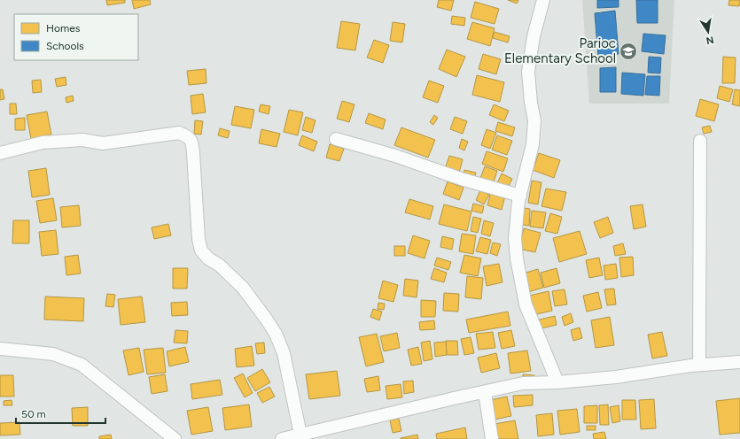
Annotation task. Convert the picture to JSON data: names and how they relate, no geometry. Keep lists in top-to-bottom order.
{
  "places": {
    "school or university": ["Parioc Elementary School"]
  },
  "legend": ["Homes", "Schools"],
  "scale_bar": "50 m",
  "north": "bottom"
}
